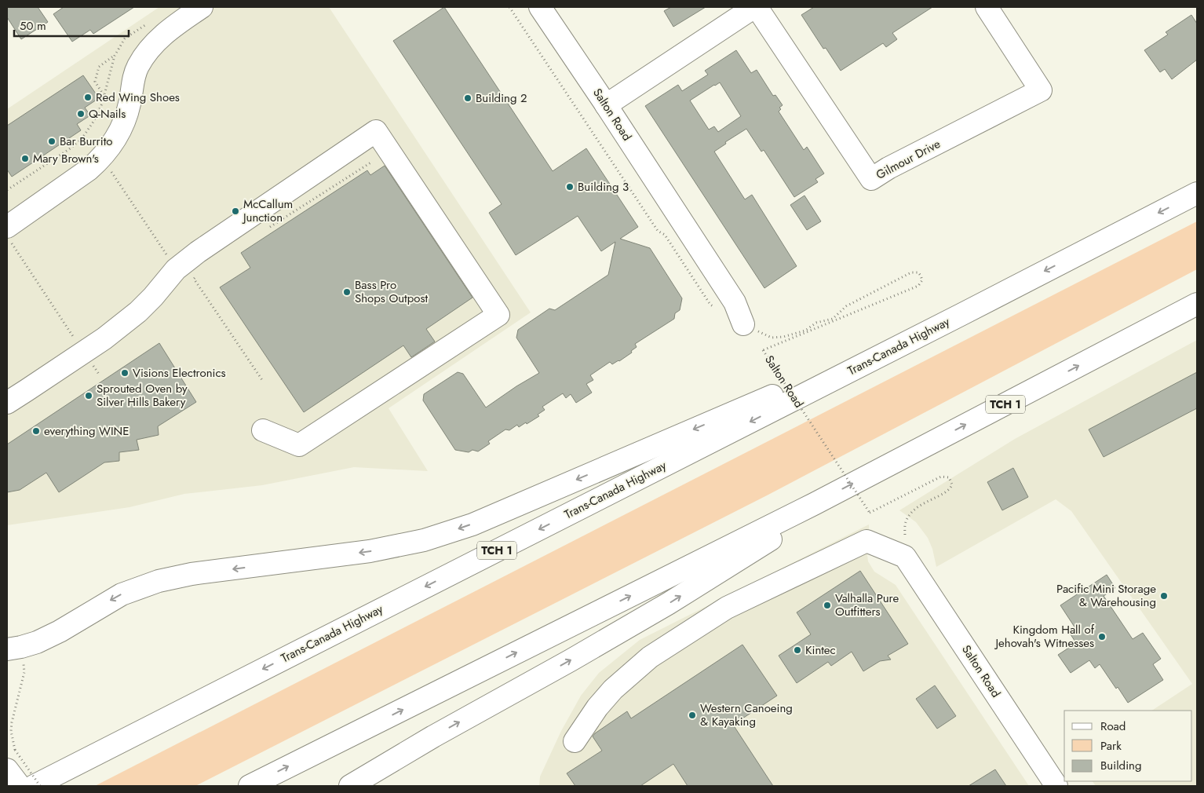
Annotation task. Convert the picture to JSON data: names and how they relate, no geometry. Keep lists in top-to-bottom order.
{
  "streets": {
    "main road": [
      "Salton Road",
      "Gilmour Drive",
      "Trans-Canada Highway",
      "TCH 1"
    ]
  },
  "crossings": [
    ["Salton Road", "Gilmour Drive"]
  ],
  "places": [
    "Red Wing Shoes",
    "Building 2",
    "Q-Nails",
    "Bar Burrito",
    "Mary Brown's",
    "Building 3",
    "McCallum Junction",
    "Bass Pro Shops Outpost",
    "Visions Electronics",
    "Sprouted Oven by Silver Hills Bakery",
    "everything WINE",
    "Pacific Mini Storage & Warehousing",
    "Valhalla Pure Outfitters",
    "Kingdom Hall of Jehovah's Witnesses",
    "Kintec",
    "Western Canoeing & Kayaking"
  ],
  "legend": ["Road", "Park", "Building"],
  "scale_bar": "50 m"
}
